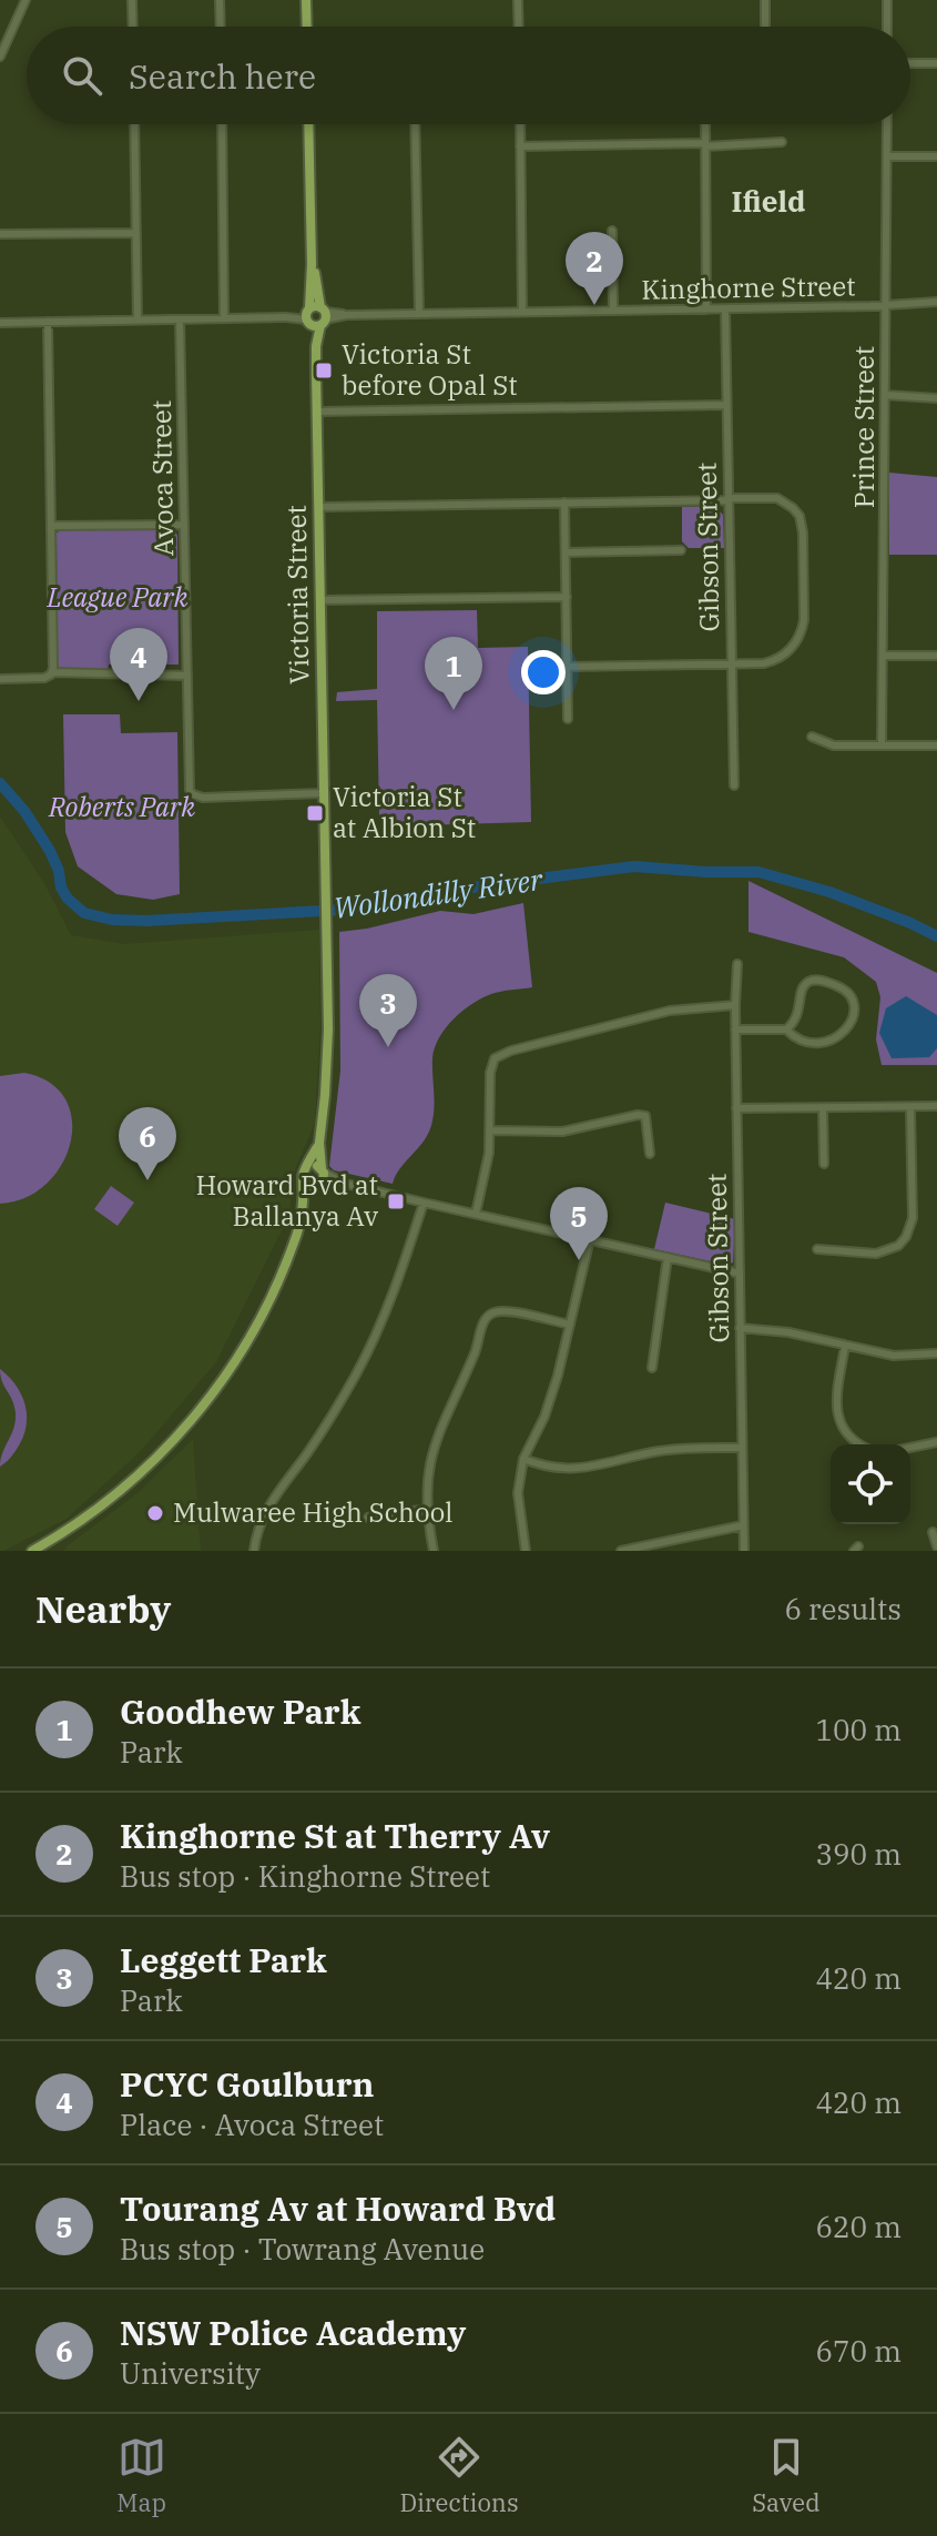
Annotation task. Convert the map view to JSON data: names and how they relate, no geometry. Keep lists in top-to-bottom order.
{
  "streets": {
    "main road": ["Victoria Street"],
    "street": [
      "Kinghorne Street",
      "Prince Street",
      "Avoca Street",
      "Gibson Street"
    ]
  },
  "crossings": [
    ["Kinghorne Street", "Prince Street"],
    ["Kinghorne Street", "Avoca Street"],
    ["Kinghorne Street", "Gibson Street"],
    ["Kinghorne Street", "Victoria Street"],
    ["Avoca Street", "Victoria Street"]
  ],
  "districts": ["Ifield"],
  "water": ["Wollondilly River"],
  "parks": ["League Park", "Roberts Park"],
  "places": {
    "transit": ["Victoria St before Opal St", "Victoria St at Albion St", "Howard Bvd at Ballanya Av"],
    "other": ["Mulwaree High School"]
  },
  "page": {
    "search": "Search here",
    "pins": [
      "2",
      "4",
      "1",
      "3",
      "6",
      "5"
    ],
    "heading": ["Nearby", "6 results"],
    "list": [
      {
        "mark": "1",
        "name": "Goodhew Park",
        "note": "Park",
        "value": "100 m"
      },
      {
        "mark": "2",
        "name": "Kinghorne St at Therry Av",
        "note": "Bus stop · Kinghorne Street",
        "value": "390 m"
      },
      {
        "mark": "3",
        "name": "Leggett Park",
        "note": "Park",
        "value": "420 m"
      },
      {
        "mark": "4",
        "name": "PCYC Goulburn",
        "note": "Place · Avoca Street",
        "value": "420 m"
      },
      {
        "mark": "5",
        "name": "Tourang Av at Howard Bvd",
        "note": "Bus stop · Towrang Avenue",
        "value": "620 m"
      },
      {
        "mark": "6",
        "name": "NSW Police Academy",
        "note": "University",
        "value": "670 m"
      }
    ],
    "nav": ["Map", "Directions", "Saved"]
  }
}
